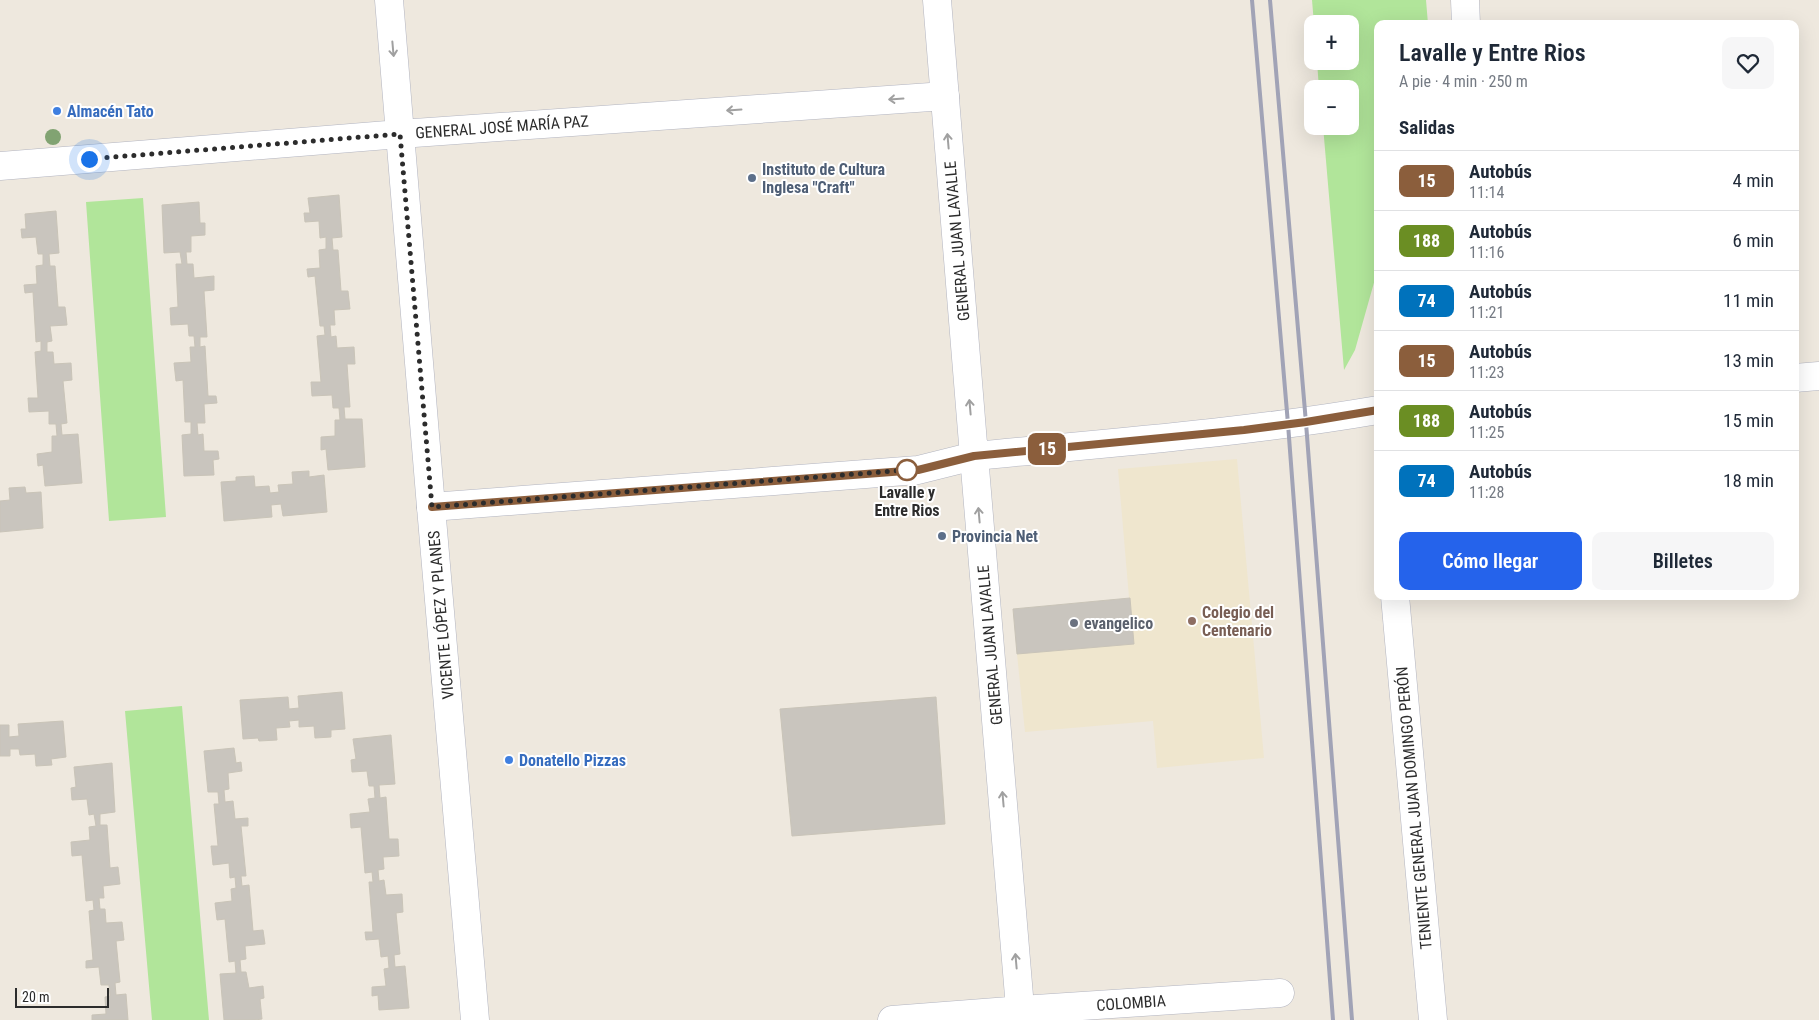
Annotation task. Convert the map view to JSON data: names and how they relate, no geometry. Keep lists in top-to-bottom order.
{
  "streets": {
    "street": [
      "GENERAL JOSÉ MARÍA PAZ",
      "GENERAL JUAN LAVALLE",
      "VICENTE LÓPEZ Y PLANES",
      "TENIENTE GENERAL JUAN DOMINGO PERÓN",
      "COLOMBIA"
    ]
  },
  "crossings": [
    ["GENERAL JOSÉ MARÍA PAZ", "GENERAL JUAN LAVALLE"],
    ["GENERAL JOSÉ MARÍA PAZ", "VICENTE LÓPEZ Y PLANES"],
    ["GENERAL JUAN LAVALLE", "COLOMBIA"]
  ],
  "one_way": ["GENERAL JOSÉ MARÍA PAZ", "GENERAL JUAN LAVALLE"],
  "places": [
    "Almacén Tato",
    "Instituto de Cultura Inglesa \"Craft\"",
    "Lavalle y Entre Rios",
    "Provincia Net",
    "Colegio del Centenario",
    "evangelico",
    "Donatello Pizzas"
  ],
  "lines": ["bus line 15"],
  "scale_bar": "20 m",
  "page": {
    "on_map": "15",
    "map_buttons": ["+", "−"],
    "heading": [
      ["Lavalle y Entre Rios", "A pie · 4 min · 250 m"],
      "Salidas"
    ],
    "list": [
      {
        "mark": "15",
        "name": "Autobús",
        "note": "11:14",
        "value": "4 min"
      },
      {
        "mark": "188",
        "name": "Autobús",
        "note": "11:16",
        "value": "6 min"
      },
      {
        "mark": "74",
        "name": "Autobús",
        "note": "11:21",
        "value": "11 min"
      },
      {
        "mark": "15",
        "name": "Autobús",
        "note": "11:23",
        "value": "13 min"
      },
      {
        "mark": "188",
        "name": "Autobús",
        "note": "11:25",
        "value": "15 min"
      },
      {
        "mark": "74",
        "name": "Autobús",
        "note": "11:28",
        "value": "18 min"
      }
    ],
    "buttons": ["Cómo llegar", "Billetes"],
    "scale": "20 m"
  }
}
